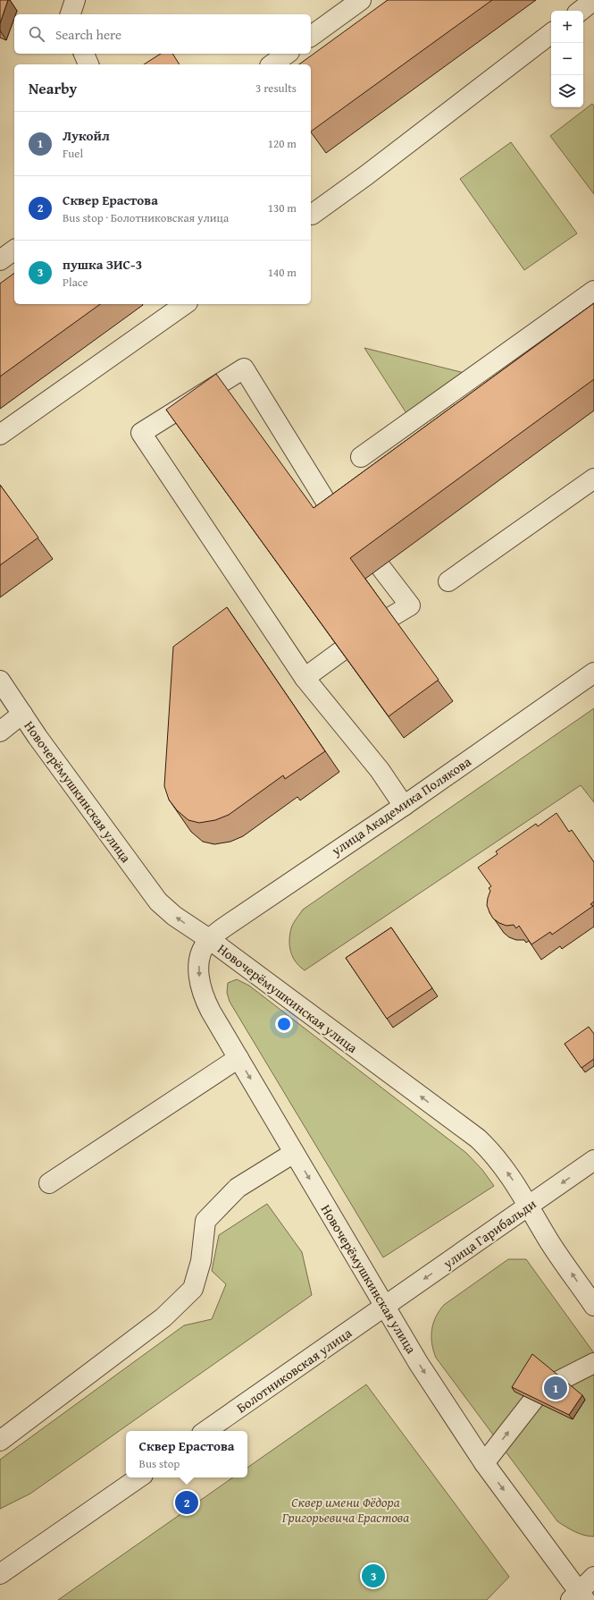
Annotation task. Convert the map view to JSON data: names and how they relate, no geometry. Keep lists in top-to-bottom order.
{
  "streets": {
    "street": [
      "Новочерёмушкинская улица",
      "улица Академика Полякова",
      "улица Гарибальди",
      "Болотниковская улица"
    ]
  },
  "crossings": [
    ["Новочерёмушкинская улица", "улица Академика Полякова"],
    ["Новочерёмушкинская улица", "улица Гарибальди"],
    ["Новочерёмушкинская улица", "Болотниковская улица"],
    ["улица Гарибальди", "Болотниковская улица"]
  ],
  "parks": ["Сквер имени Фёдора Григорьевича Ерастова"],
  "page": {
    "map_buttons": ["+", "−"],
    "search": "Search here",
    "heading": ["Nearby", "3 results"],
    "list": [
      {
        "mark": "1",
        "name": "Лукойл",
        "note": "Fuel",
        "value": "120 m"
      },
      {
        "mark": "2",
        "name": "Сквер Ерастова",
        "note": "Bus stop · Болотниковская улица",
        "value": "130 m"
      },
      {
        "mark": "3",
        "name": "пушка ЗИС-3",
        "note": "Place",
        "value": "140 m"
      }
    ],
    "pins": ["1", "2", "3"],
    "popup": ["Сквер Ерастова", "Bus stop"]
  }
}
